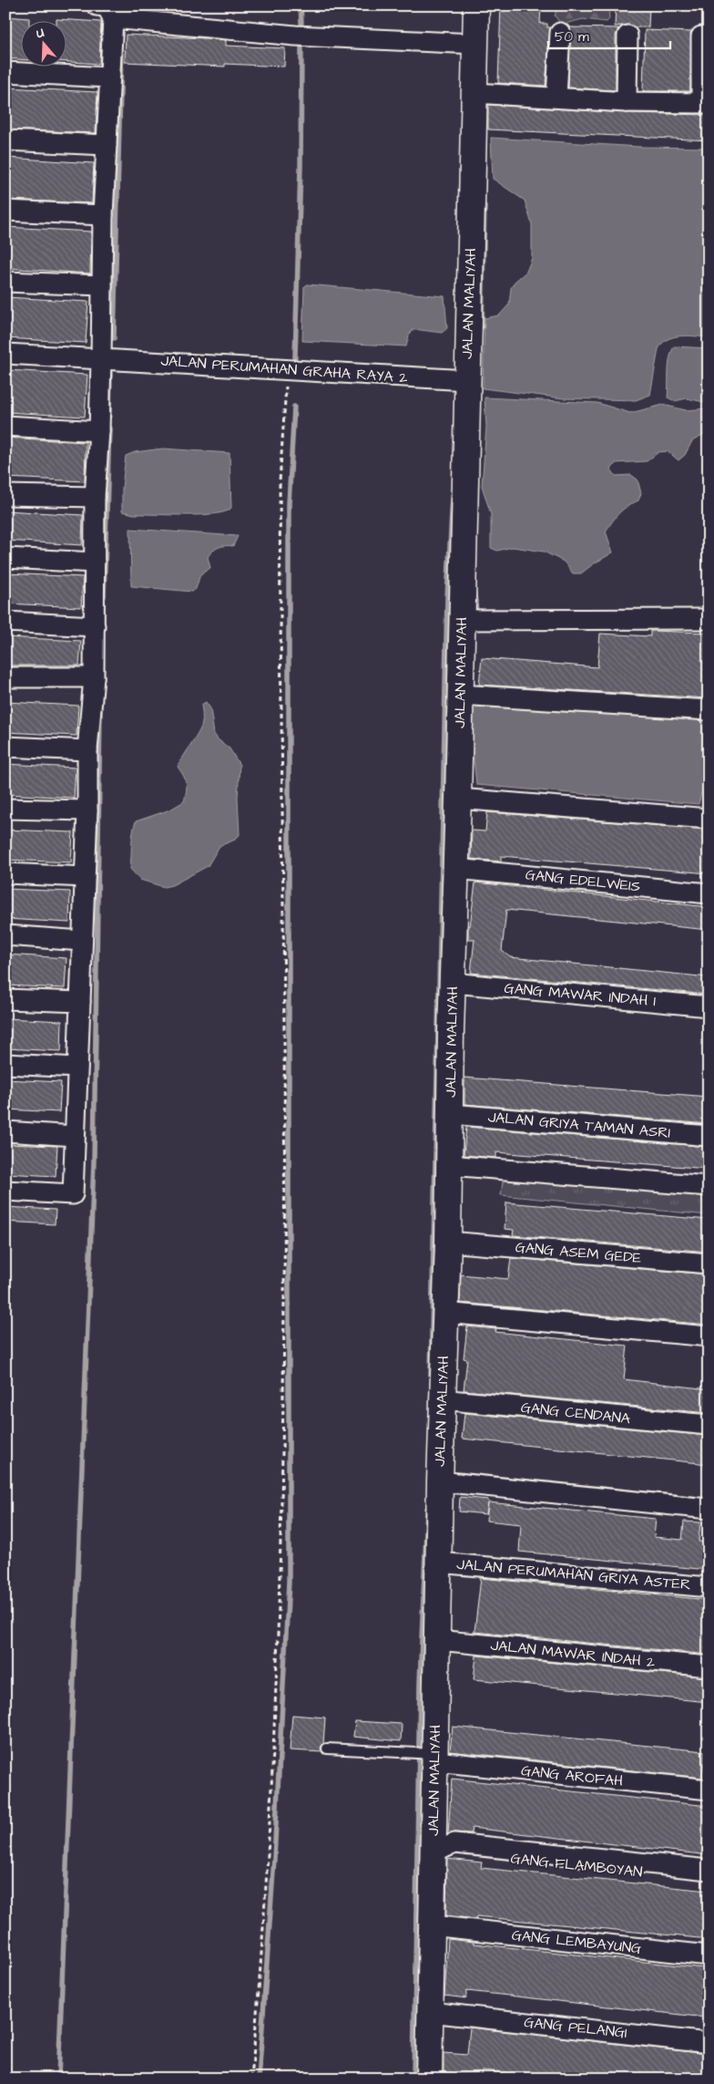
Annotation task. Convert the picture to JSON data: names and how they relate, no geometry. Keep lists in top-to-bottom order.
{
  "streets": {
    "street": [
      "JALAN MALIYAH",
      "JALAN PERUMAHAN GRAHA RAYA 2",
      "GANG EDELWEIS",
      "GANG MAWAR INDAH I",
      "JALAN GRIYA TAMAN ASRI",
      "GANG ASEM GEDE",
      "GANG CENDANA",
      "JALAN PERUMAHAN GRIYA ASTER",
      "JALAN MAWAR INDAH 2",
      "GANG AROFAH",
      "GANG FLAMBOYAN",
      "GANG LEMBAYUNG",
      "GANG PELANGI"
    ]
  },
  "crossings": [
    ["JALAN MALIYAH", "JALAN PERUMAHAN GRAHA RAYA 2"],
    ["JALAN MALIYAH", "GANG EDELWEIS"],
    ["JALAN MALIYAH", "GANG MAWAR INDAH I"],
    ["JALAN MALIYAH", "JALAN GRIYA TAMAN ASRI"],
    ["JALAN MALIYAH", "GANG ASEM GEDE"],
    ["JALAN MALIYAH", "GANG CENDANA"],
    ["JALAN MALIYAH", "JALAN PERUMAHAN GRIYA ASTER"],
    ["JALAN MALIYAH", "JALAN MAWAR INDAH 2"],
    ["JALAN MALIYAH", "GANG AROFAH"],
    ["JALAN MALIYAH", "GANG FLAMBOYAN"],
    ["JALAN MALIYAH", "GANG LEMBAYUNG"],
    ["JALAN MALIYAH", "GANG PELANGI"]
  ],
  "scale_bar": "50 m",
  "north": "top"
}
